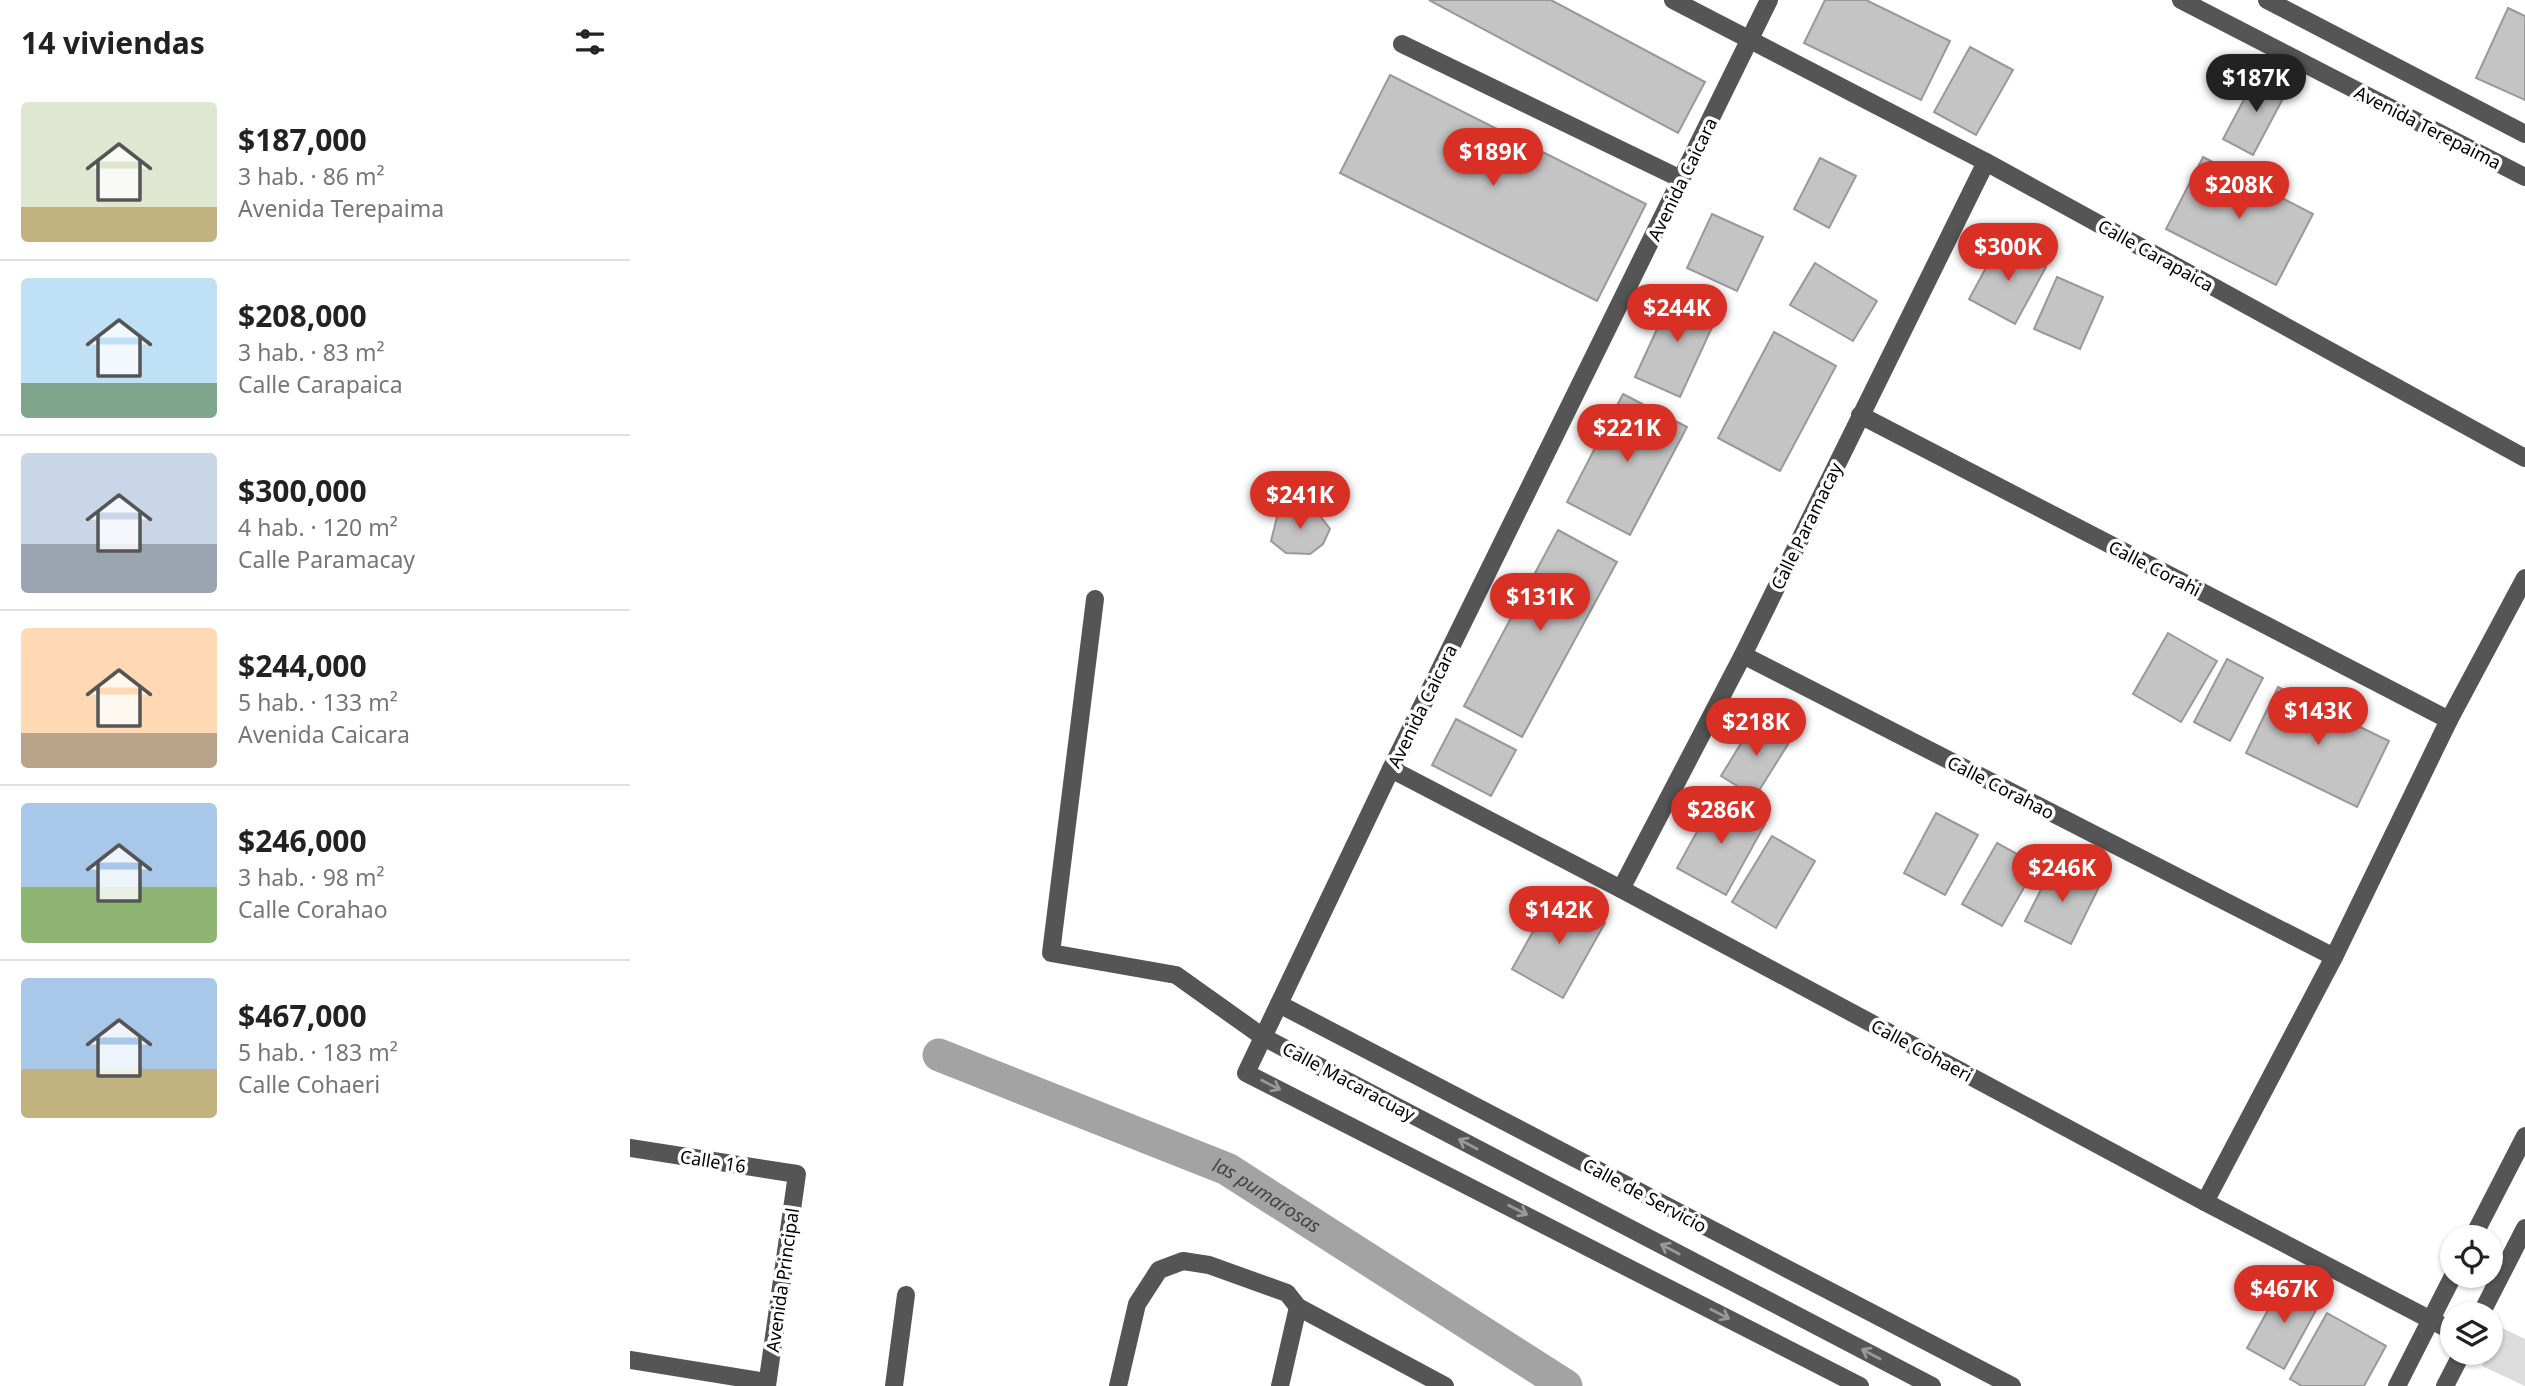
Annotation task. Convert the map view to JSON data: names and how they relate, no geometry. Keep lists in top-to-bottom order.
{
  "streets": {
    "street": [
      "Avenida Terepaima",
      "Avenida Caicara",
      "Calle Carapaica",
      "Calle Paramacay",
      "Calle Corahi",
      "Calle Corahao",
      "Calle Cohaeri",
      "Calle Macaracuay",
      "Calle 16",
      "Calle de Servicio",
      "Avenida Principal"
    ]
  },
  "crossings": [
    ["Avenida Caicara", "Calle Carapaica"],
    ["Avenida Caicara", "Calle Cohaeri"],
    ["Avenida Caicara", "Calle Macaracuay"],
    ["Avenida Caicara", "Calle de Servicio"],
    ["Calle Carapaica", "Calle Paramacay"],
    ["Calle Paramacay", "Calle Corahi"],
    ["Calle Paramacay", "Calle Corahao"],
    ["Calle Paramacay", "Calle Cohaeri"],
    ["Calle 16", "Avenida Principal"]
  ],
  "water": ["las pumarosas"],
  "page": {
    "heading": "14 viviendas",
    "price": [
      "$187K",
      "$189K",
      "$208K",
      "$300K",
      "$244K",
      "$221K",
      "$241K",
      "$131K",
      "$143K",
      "$218K",
      "$286K",
      "$246K",
      "$142K",
      "$467K"
    ],
    "list": [
      {
        "name": "$187,000",
        "note": "3 hab. · 86 m² · Avenida Terepaima"
      },
      {
        "name": "$208,000",
        "note": "3 hab. · 83 m² · Calle Carapaica"
      },
      {
        "name": "$300,000",
        "note": "4 hab. · 120 m² · Calle Paramacay"
      },
      {
        "name": "$244,000",
        "note": "5 hab. · 133 m² · Avenida Caicara"
      },
      {
        "name": "$246,000",
        "note": "3 hab. · 98 m² · Calle Corahao"
      },
      {
        "name": "$467,000",
        "note": "5 hab. · 183 m² · Calle Cohaeri"
      }
    ]
  }
}
